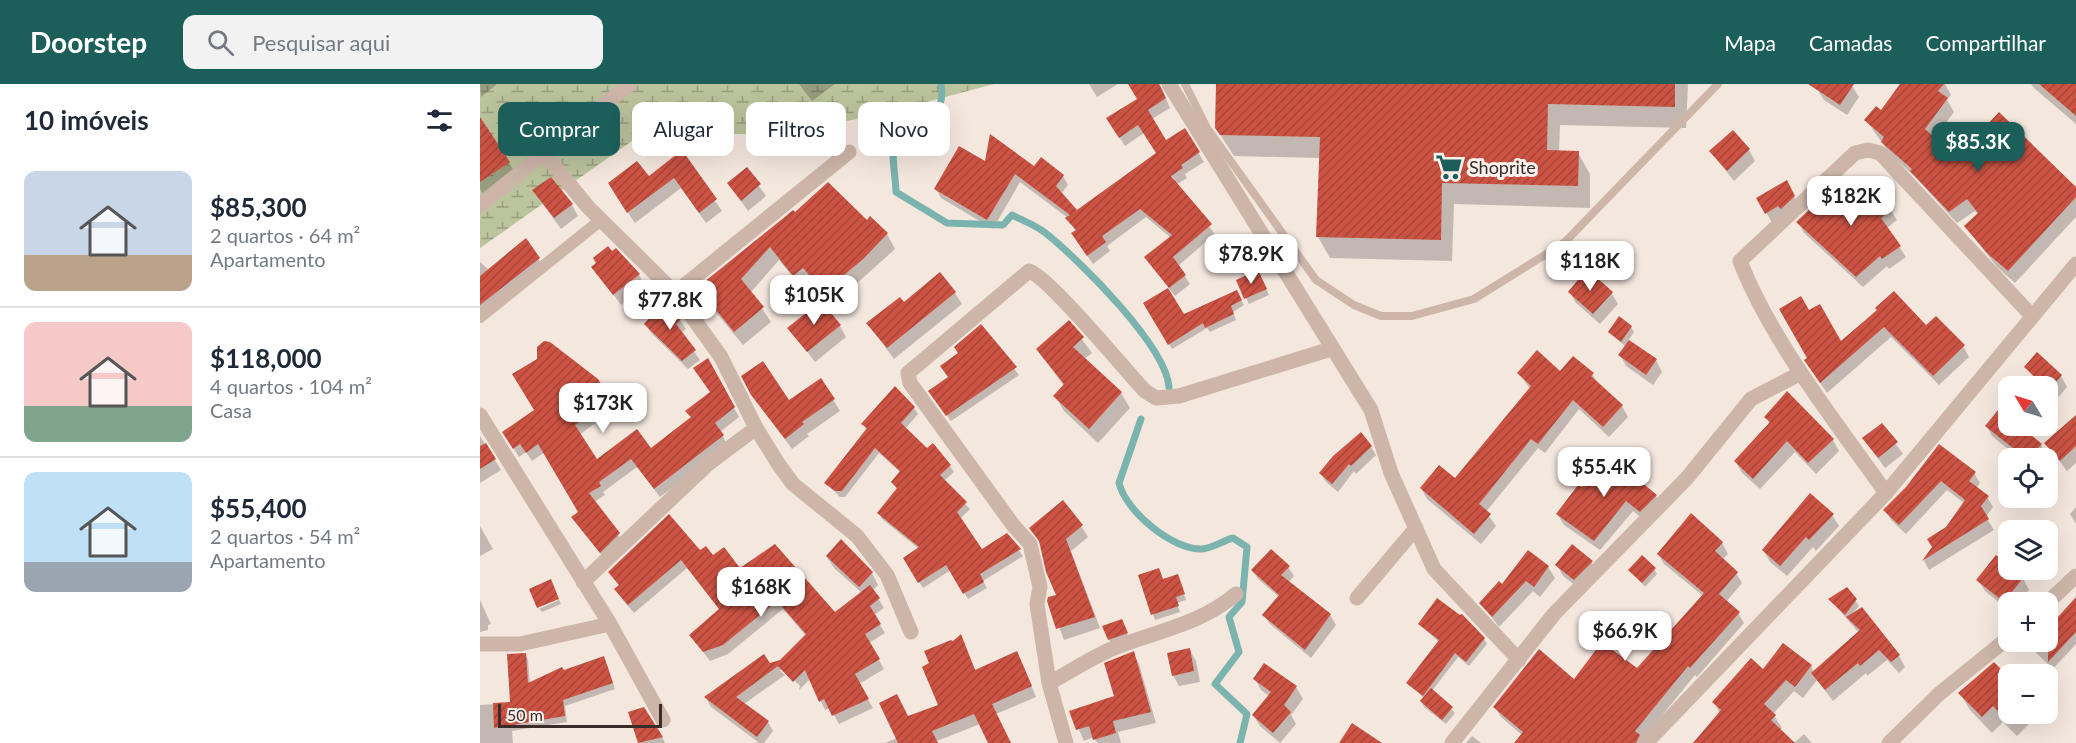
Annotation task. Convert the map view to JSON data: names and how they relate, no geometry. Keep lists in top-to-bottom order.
{
  "places": {
    "supermarket": ["Shoprite"]
  },
  "scale_bar": "50 m",
  "north": "top left",
  "page": {
    "header": "Doorstep",
    "search": "Pesquisar aqui",
    "nav": ["Mapa", "Camadas", "Compartilhar"],
    "heading": "10 imóveis",
    "chip": [
      "Comprar",
      "Alugar",
      "Filtros",
      "Novo"
    ],
    "price": [
      "$85.3K",
      "$182K",
      "$78.9K",
      "$118K",
      "$105K",
      "$77.8K",
      "$173K",
      "$55.4K",
      "$168K",
      "$66.9K"
    ],
    "list": [
      {
        "name": "$85,300",
        "note": "2 quartos · 64 m² · Apartamento"
      },
      {
        "name": "$118,000",
        "note": "4 quartos · 104 m² · Casa"
      },
      {
        "name": "$55,400",
        "note": "2 quartos · 54 m² · Apartamento"
      }
    ],
    "map_buttons": ["+", "−"],
    "scale": "50 m"
  }
}
